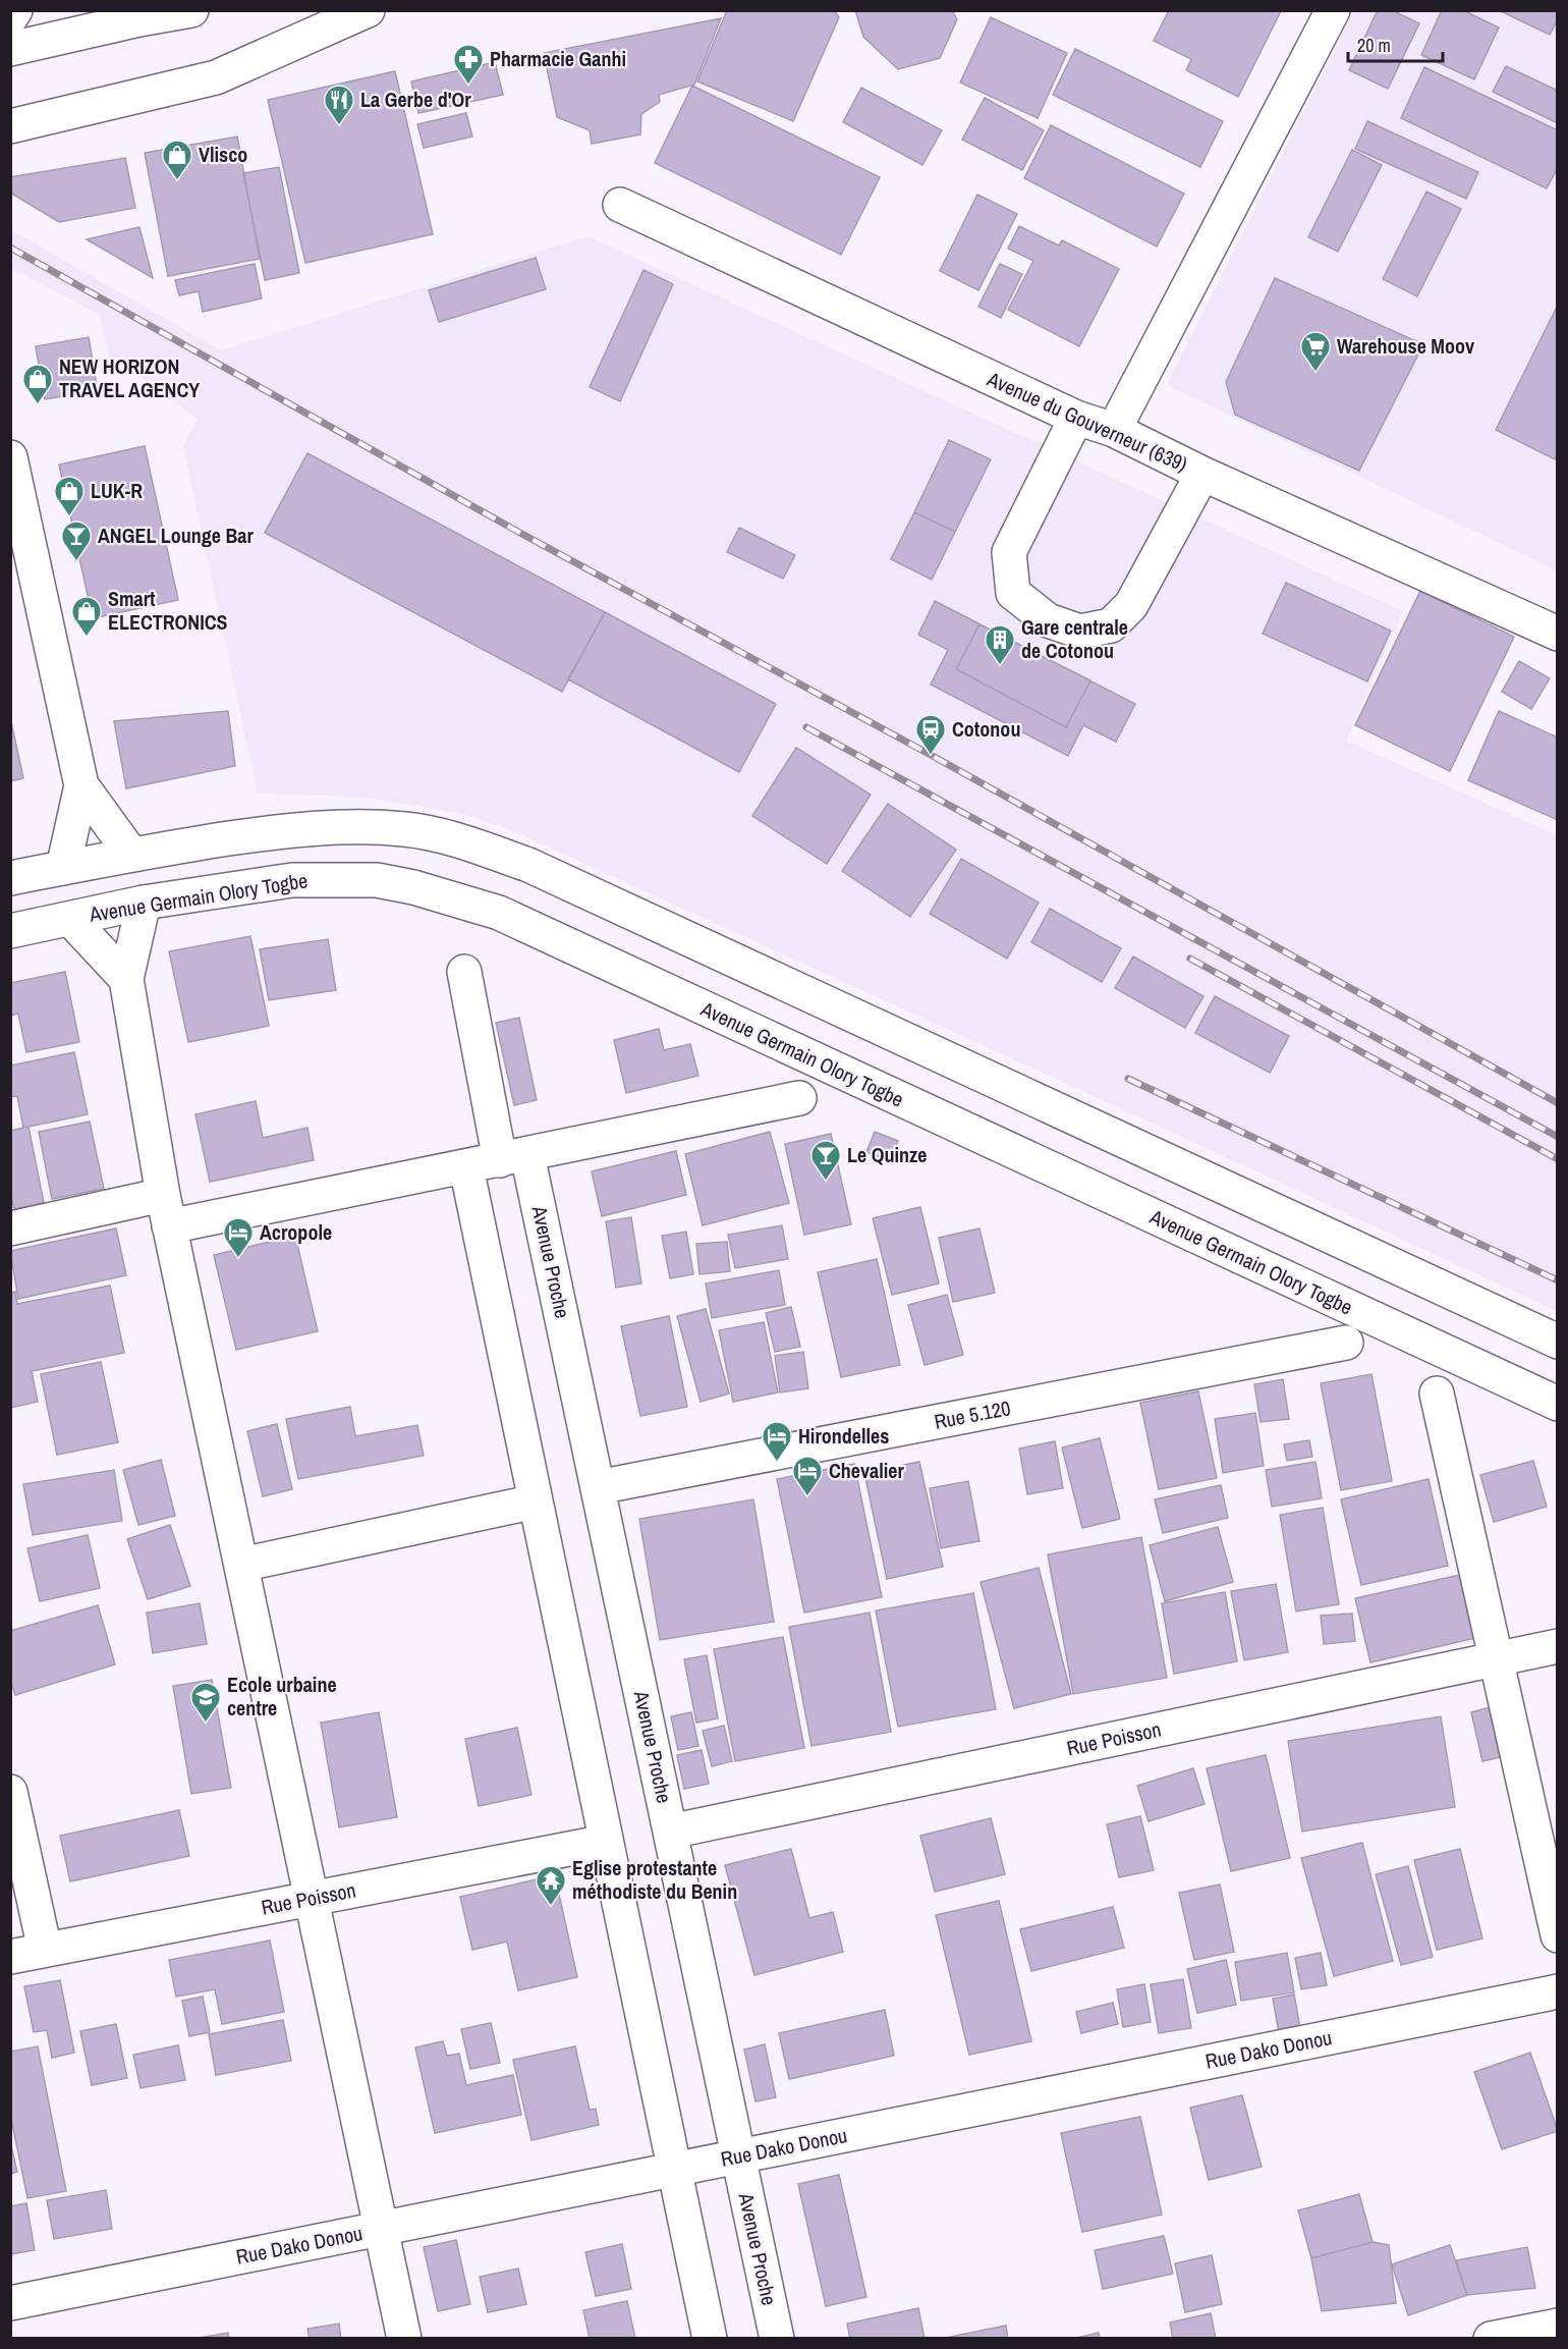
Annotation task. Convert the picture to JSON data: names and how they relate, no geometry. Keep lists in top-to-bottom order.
{
  "streets": {
    "main road": [
      "Avenue du Gouverneur (639)",
      "Avenue Germain Olory Togbe",
      "Avenue Proche",
      "Rue 5.120",
      "Rue Poisson",
      "Rue Dako Donou"
    ]
  },
  "crossings": [
    ["Avenue Proche", "Rue 5.120"],
    ["Avenue Proche", "Rue Poisson"],
    ["Avenue Proche", "Rue Dako Donou"]
  ],
  "places": {
    "pharmacy": ["Pharmacie Ganhi"],
    "restaurant": ["La Gerbe d'Or"],
    "shop": [
      "Vlisco",
      "NEW HORIZON TRAVEL AGENCY",
      "LUK-R",
      "Smart ELECTRONICS"
    ],
    "supermarket": ["Warehouse Moov"],
    "bar": ["ANGEL Lounge Bar", "Le Quinze"],
    "building": ["Gare centrale de Cotonou"],
    "station": ["Cotonou"],
    "hotel": ["Acropole", "Hirondelles", "Chevalier"],
    "school or university": ["Ecole urbaine centre"],
    "temple": ["Eglise protestante méthodiste du Benin"]
  },
  "scale_bar": "20 m"
}
